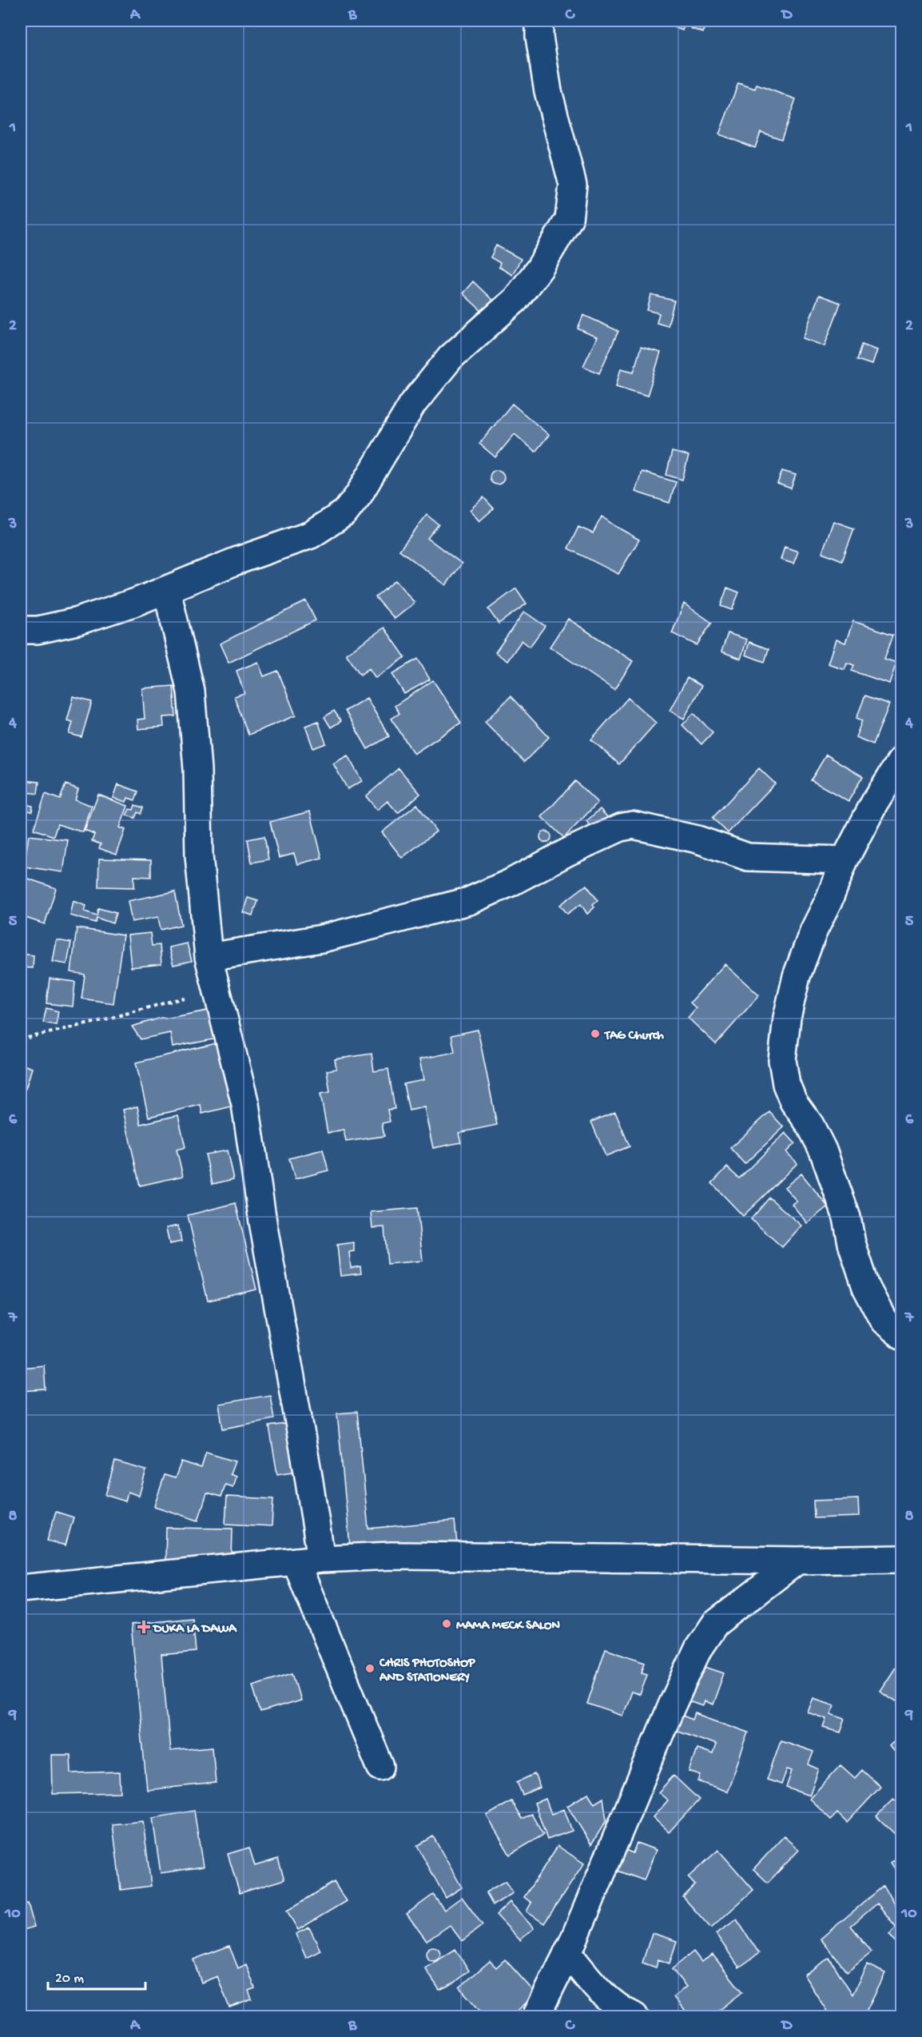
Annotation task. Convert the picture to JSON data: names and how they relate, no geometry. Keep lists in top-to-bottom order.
{
  "places": {
    "other": ["TAG Church", "MAMA MECK SALON", "CHRIS PHOTOSHOP AND STATIONERY"],
    "health": ["DUKA LA DAWA"]
  },
  "scale_bar": "20 m",
  "grid": {
    "columns": [
      "A",
      "B",
      "C",
      "D"
    ],
    "rows": [
      "1",
      "2",
      "3",
      "4",
      "5",
      "6",
      "7",
      "8",
      "9",
      "10"
    ]
  }
}
